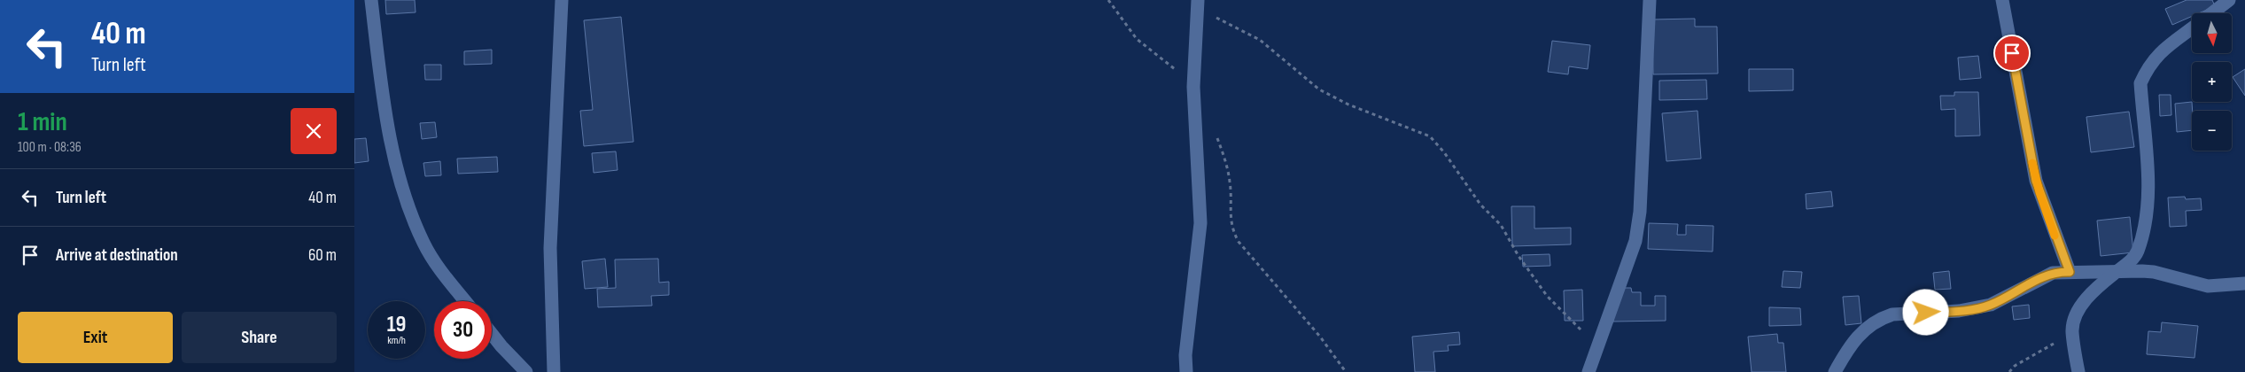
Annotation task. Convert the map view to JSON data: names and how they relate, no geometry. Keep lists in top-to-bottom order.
{
  "north": "bottom",
  "page": {
    "turn": ["40 m", "Turn left"],
    "map_buttons": ["+", "−"],
    "heading": ["1 min", "100 m · 08:36"],
    "list": [
      {
        "name": "Turn left",
        "value": "40 m"
      },
      {
        "name": "Arrive at destination",
        "value": "60 m"
      }
    ],
    "speed": "19 km/h",
    "limit": "30",
    "buttons": ["Exit", "Share"]
  }
}
